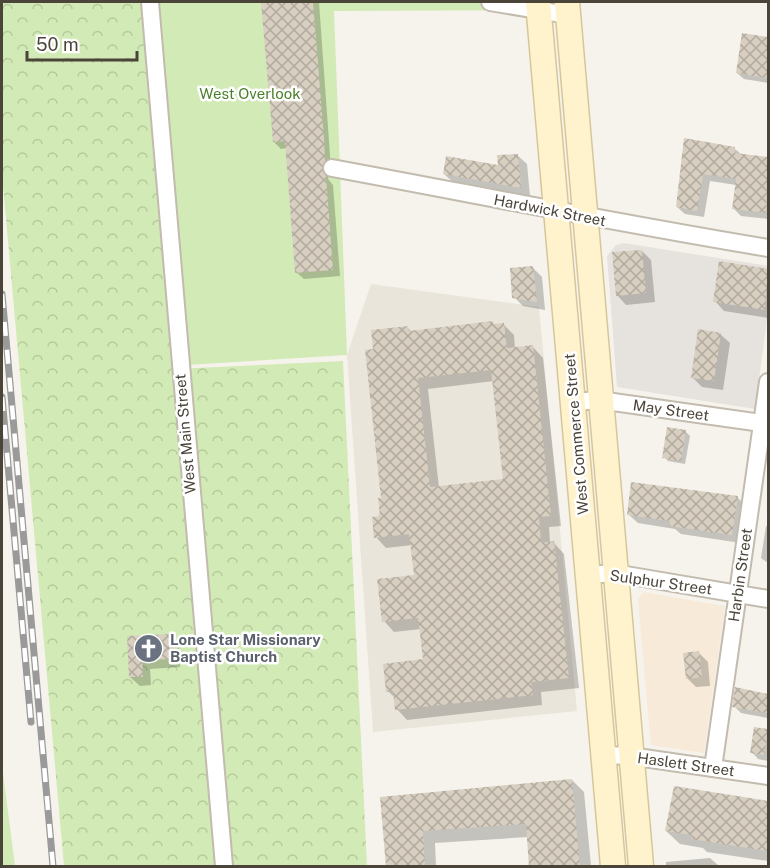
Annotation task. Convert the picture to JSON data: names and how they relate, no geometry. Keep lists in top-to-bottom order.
{
  "streets": {
    "main road": ["West Commerce Street"],
    "street": [
      "Hardwick Street",
      "May Street",
      "West Main Street",
      "Harbin Street",
      "Sulphur Street",
      "Haslett Street"
    ]
  },
  "crossings": [
    ["Hardwick Street", "West Commerce Street"],
    ["May Street", "West Commerce Street"],
    ["May Street", "Harbin Street"],
    ["West Commerce Street", "Sulphur Street"],
    ["West Commerce Street", "Haslett Street"],
    ["Harbin Street", "Sulphur Street"],
    ["Harbin Street", "Haslett Street"]
  ],
  "parks": ["West Overlook"],
  "places": {
    "church": ["Lone Star Missionary Baptist Church"]
  },
  "scale_bar": "50 m"
}
